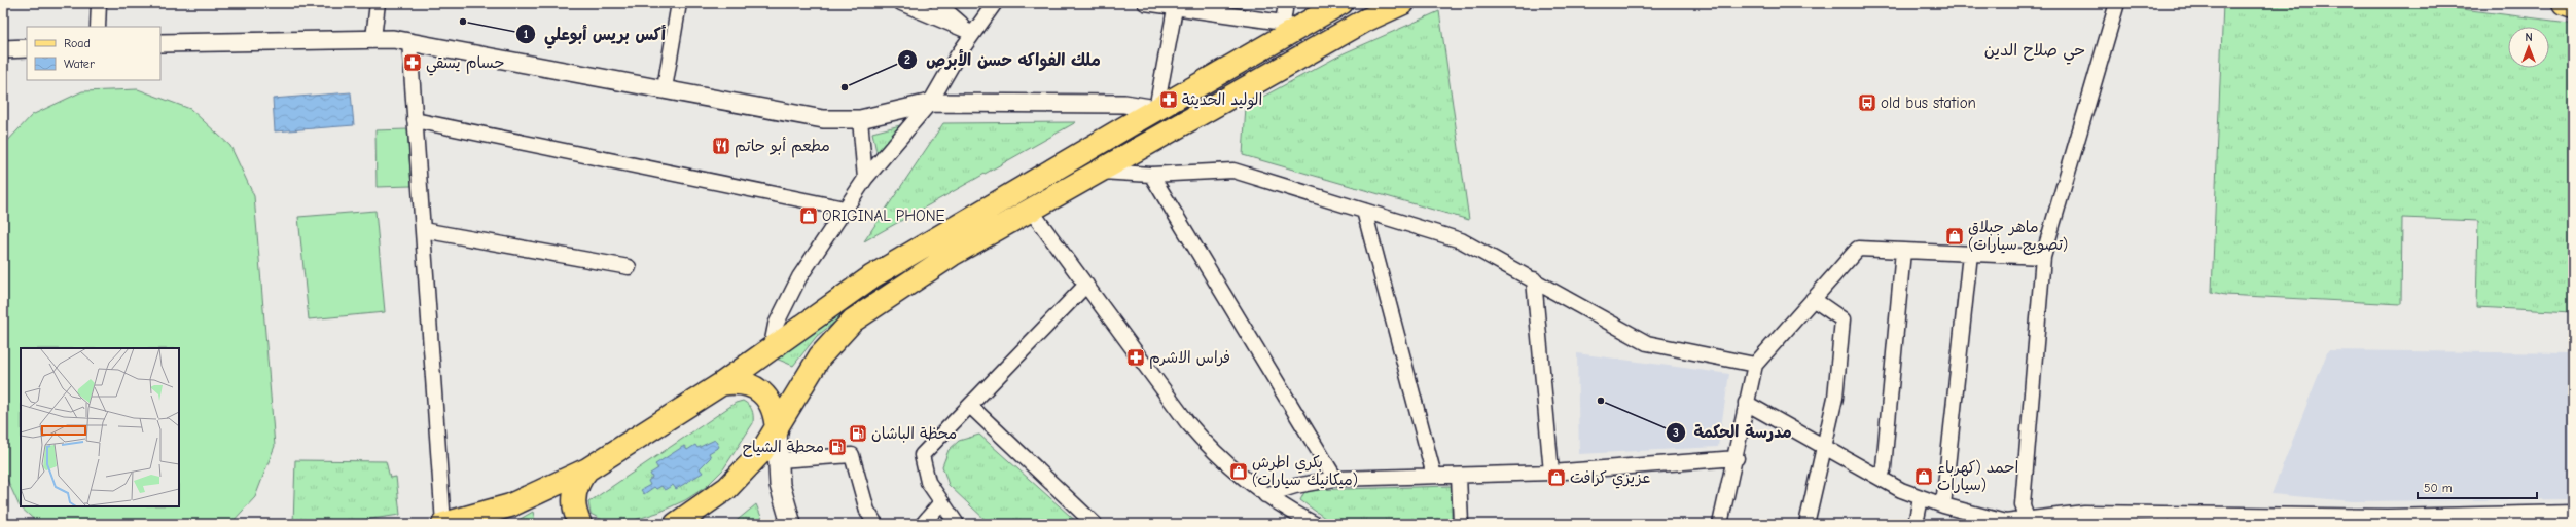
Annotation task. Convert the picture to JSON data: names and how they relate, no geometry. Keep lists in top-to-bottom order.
{
  "districts": ["حي صلاح الدين"],
  "places": {
    "other": ["أكس بريس أبوعلي", "ملك الفواكه حسن الأبرص", "مدرسة الحكمة"],
    "pharmacy": ["حسام يسقي", "الوليد الحديثة", "فراس الاشرم"],
    "bus stop": ["old bus station"],
    "restaurant": ["مطعم أبو حاتم"],
    "shop": [
      "ORIGINAL PHONE",
      "ماهر جبلاق (تصويج سيارات)",
      "بكري اطرش (ميكانيك سيارات)",
      "احمد (كهرباء سيارات)",
      "عزيزي كرافت"
    ],
    "fuel station": ["محظة الباشان", "محطة الشياح"]
  },
  "legend": ["Road", "Water"],
  "scale_bar": "50 m",
  "north": "top"
}
